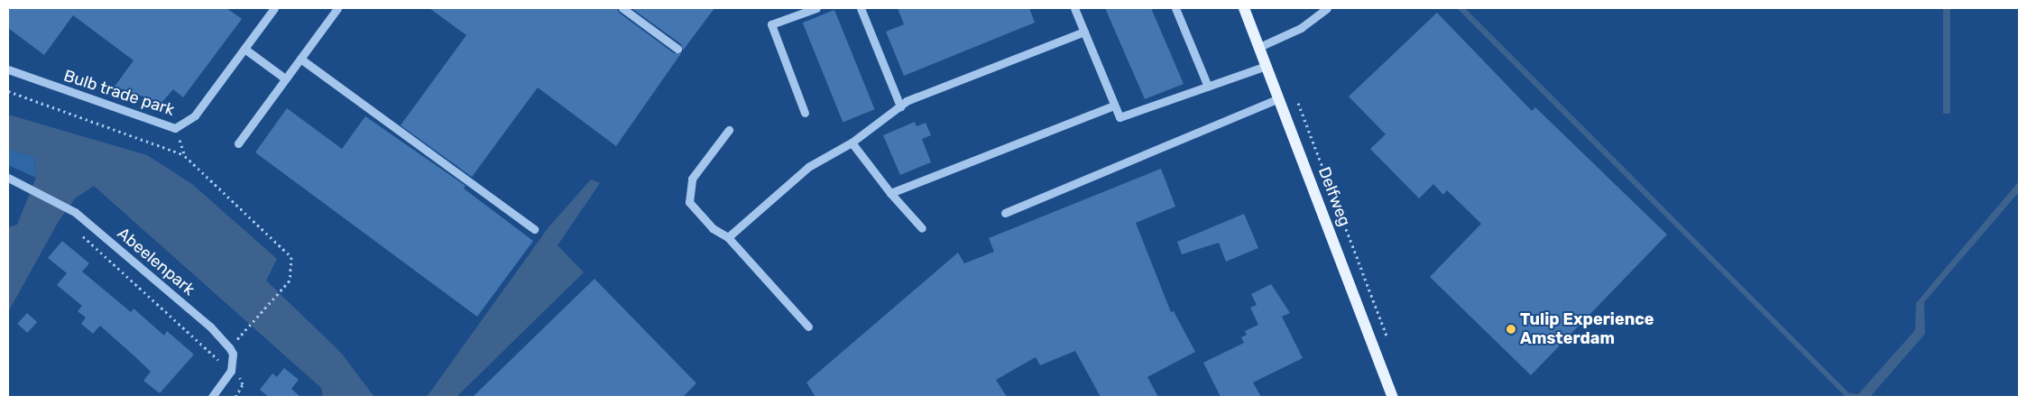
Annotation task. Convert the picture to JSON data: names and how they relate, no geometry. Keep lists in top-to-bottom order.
{
  "streets": {
    "main road": ["Delfweg"],
    "street": ["Bulb trade park", "Abeelenpark"]
  },
  "places": ["Tulip Experience Amsterdam"]
}
